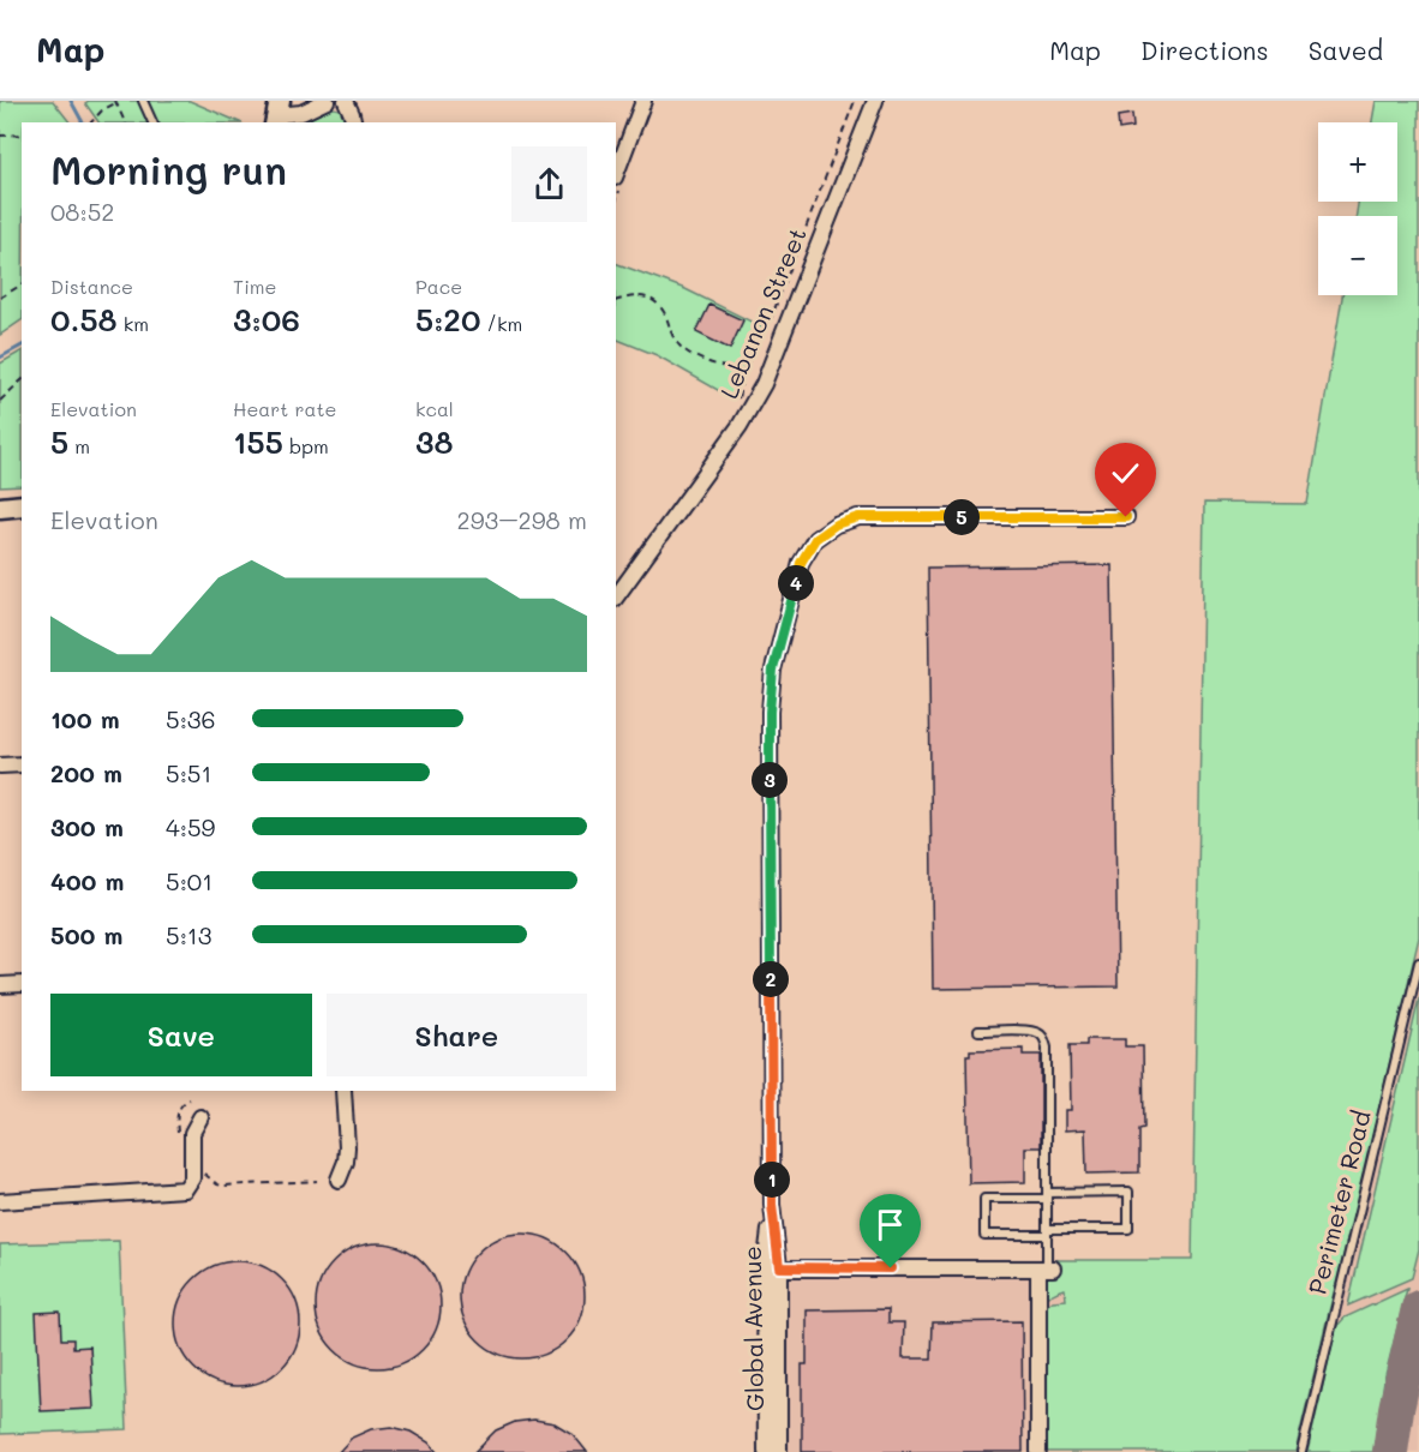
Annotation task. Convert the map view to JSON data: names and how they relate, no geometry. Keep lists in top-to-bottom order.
{
  "streets": {
    "street": ["Lebanon Street", "Global Avenue"],
    "lane": ["Perimeter Road"]
  },
  "page": {
    "header": "Map",
    "nav": ["Map", "Directions", "Saved"],
    "map_buttons": ["+", "−"],
    "heading": ["Morning run", "08:52"],
    "stats": [
      ["Distance", "0.58 km"],
      ["Time", "3:06"],
      ["Pace", "5:20 /km"],
      ["Elevation", "5 m"],
      ["Heart rate", "155 bpm"],
      ["kcal", "38"]
    ],
    "chart": ["Elevation", "293–298 m"],
    "pins": [
      "5",
      "4",
      "3",
      "2",
      "1"
    ],
    "list": [
      {
        "name": "100 m",
        "note": "5:36"
      },
      {
        "name": "200 m",
        "note": "5:51"
      },
      {
        "name": "300 m",
        "note": "4:59"
      },
      {
        "name": "400 m",
        "note": "5:01"
      },
      {
        "name": "500 m",
        "note": "5:13"
      }
    ],
    "buttons": ["Save", "Share"]
  }
}
